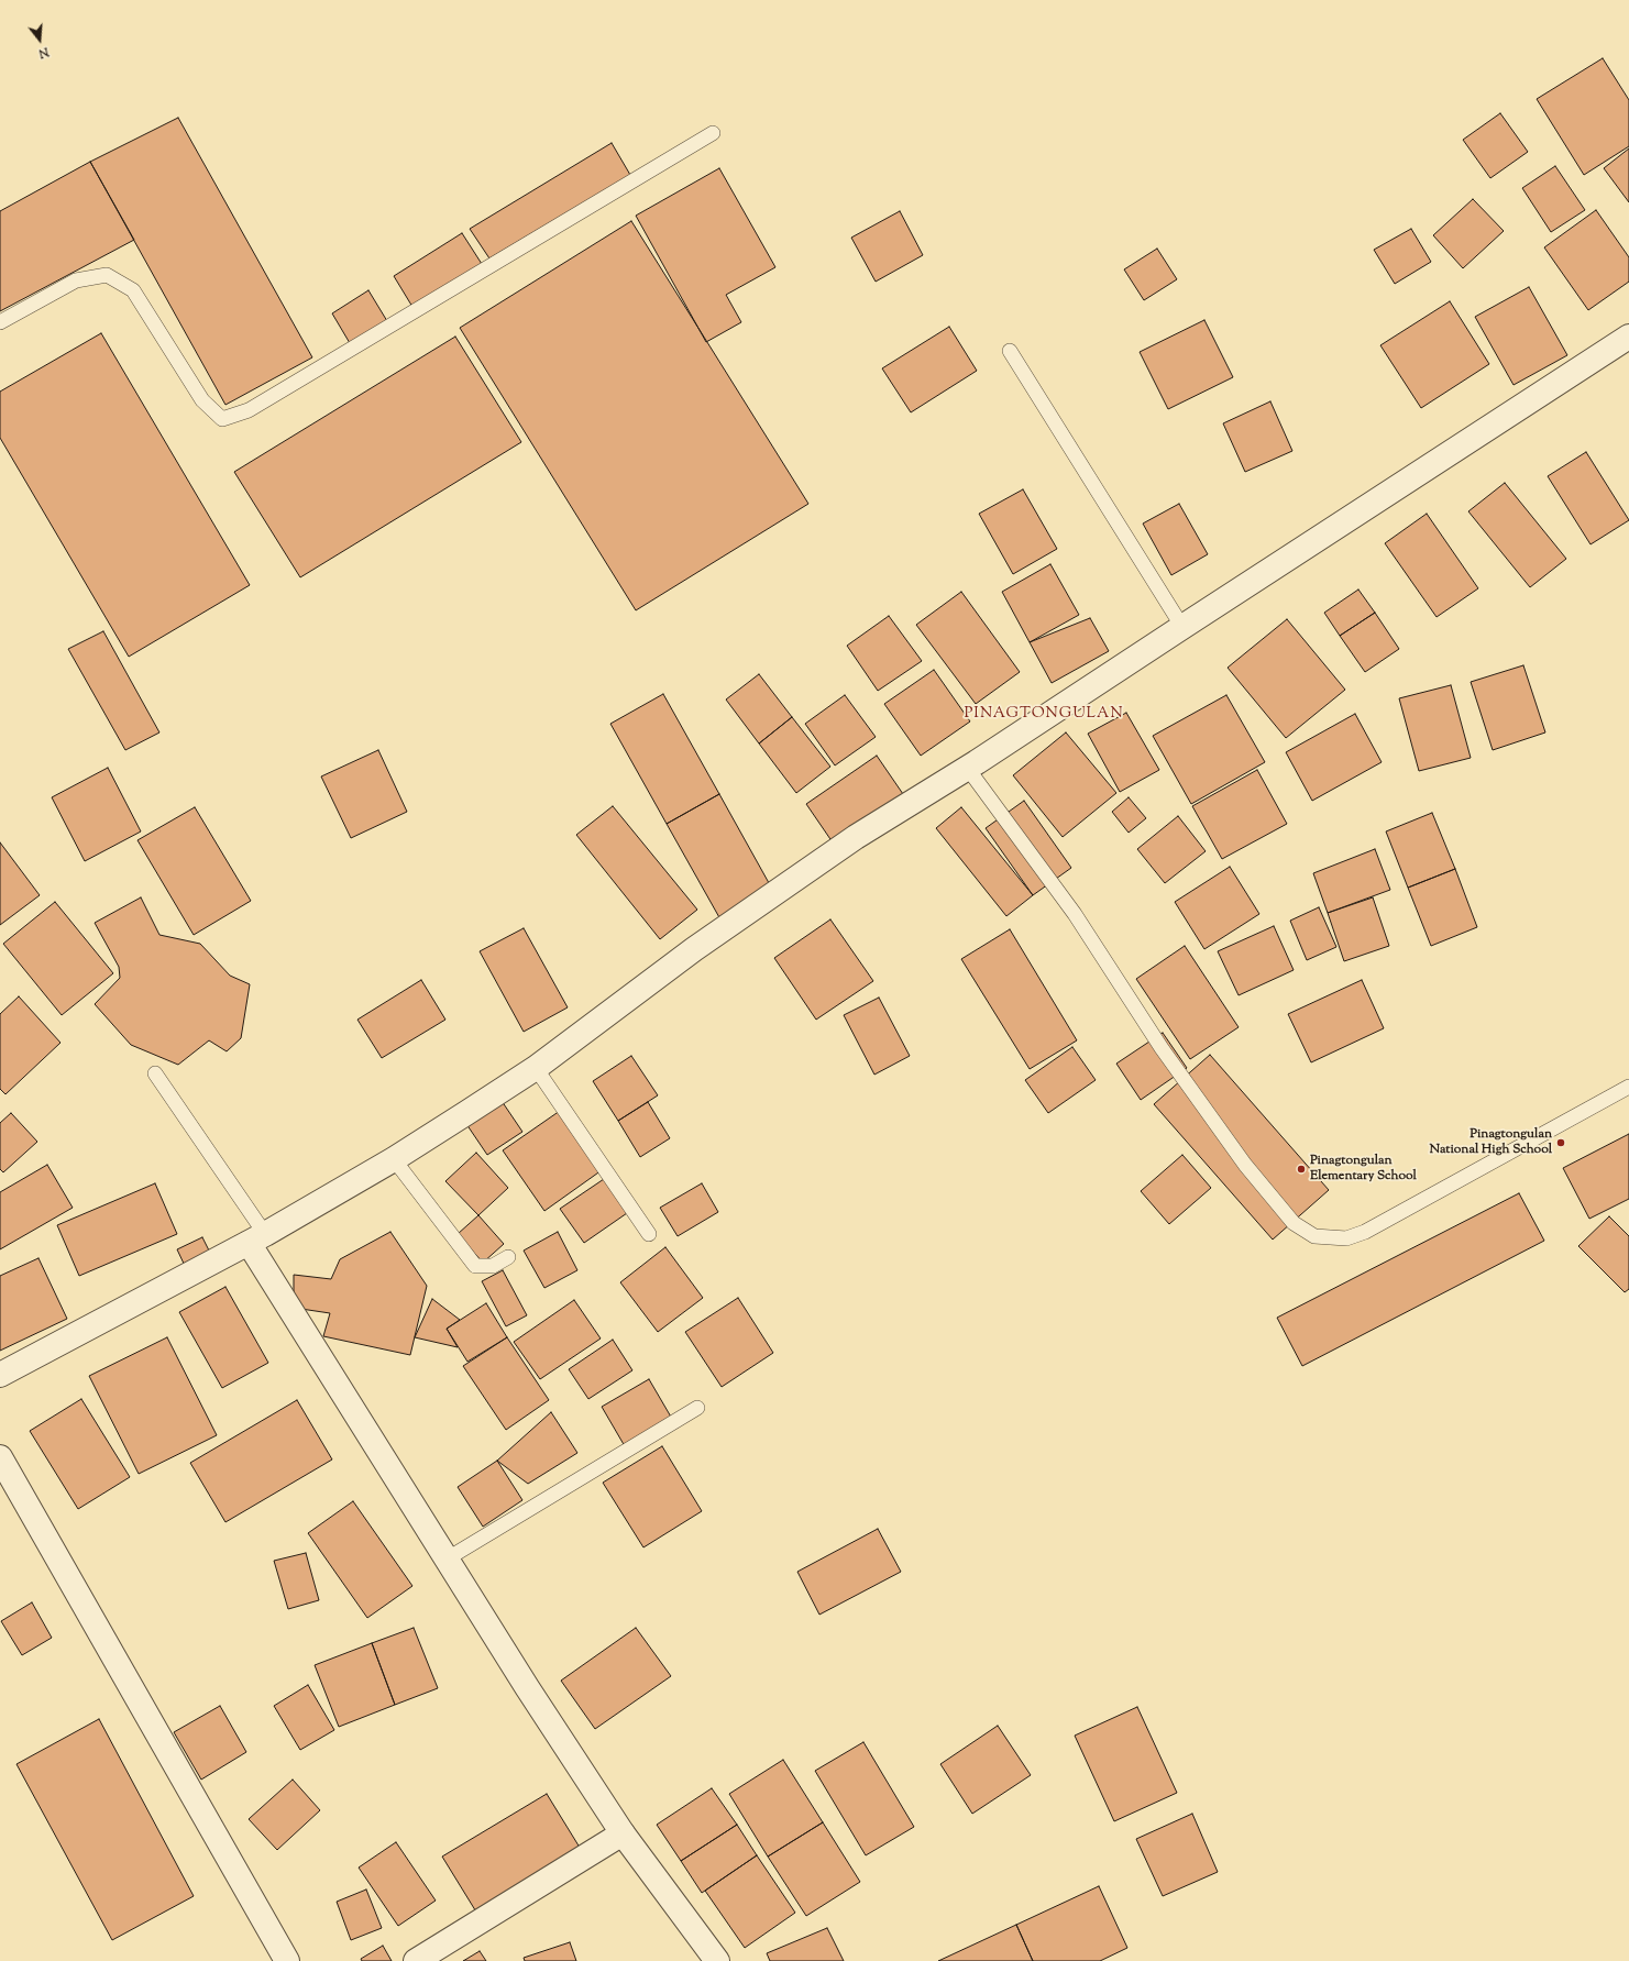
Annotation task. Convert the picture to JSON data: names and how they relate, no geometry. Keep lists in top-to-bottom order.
{
  "districts": ["PINAGTONGULAN"],
  "places": ["Pinagtongulan National High School", "Pinagtongulan Elementary School"],
  "north": "bottom"
}
